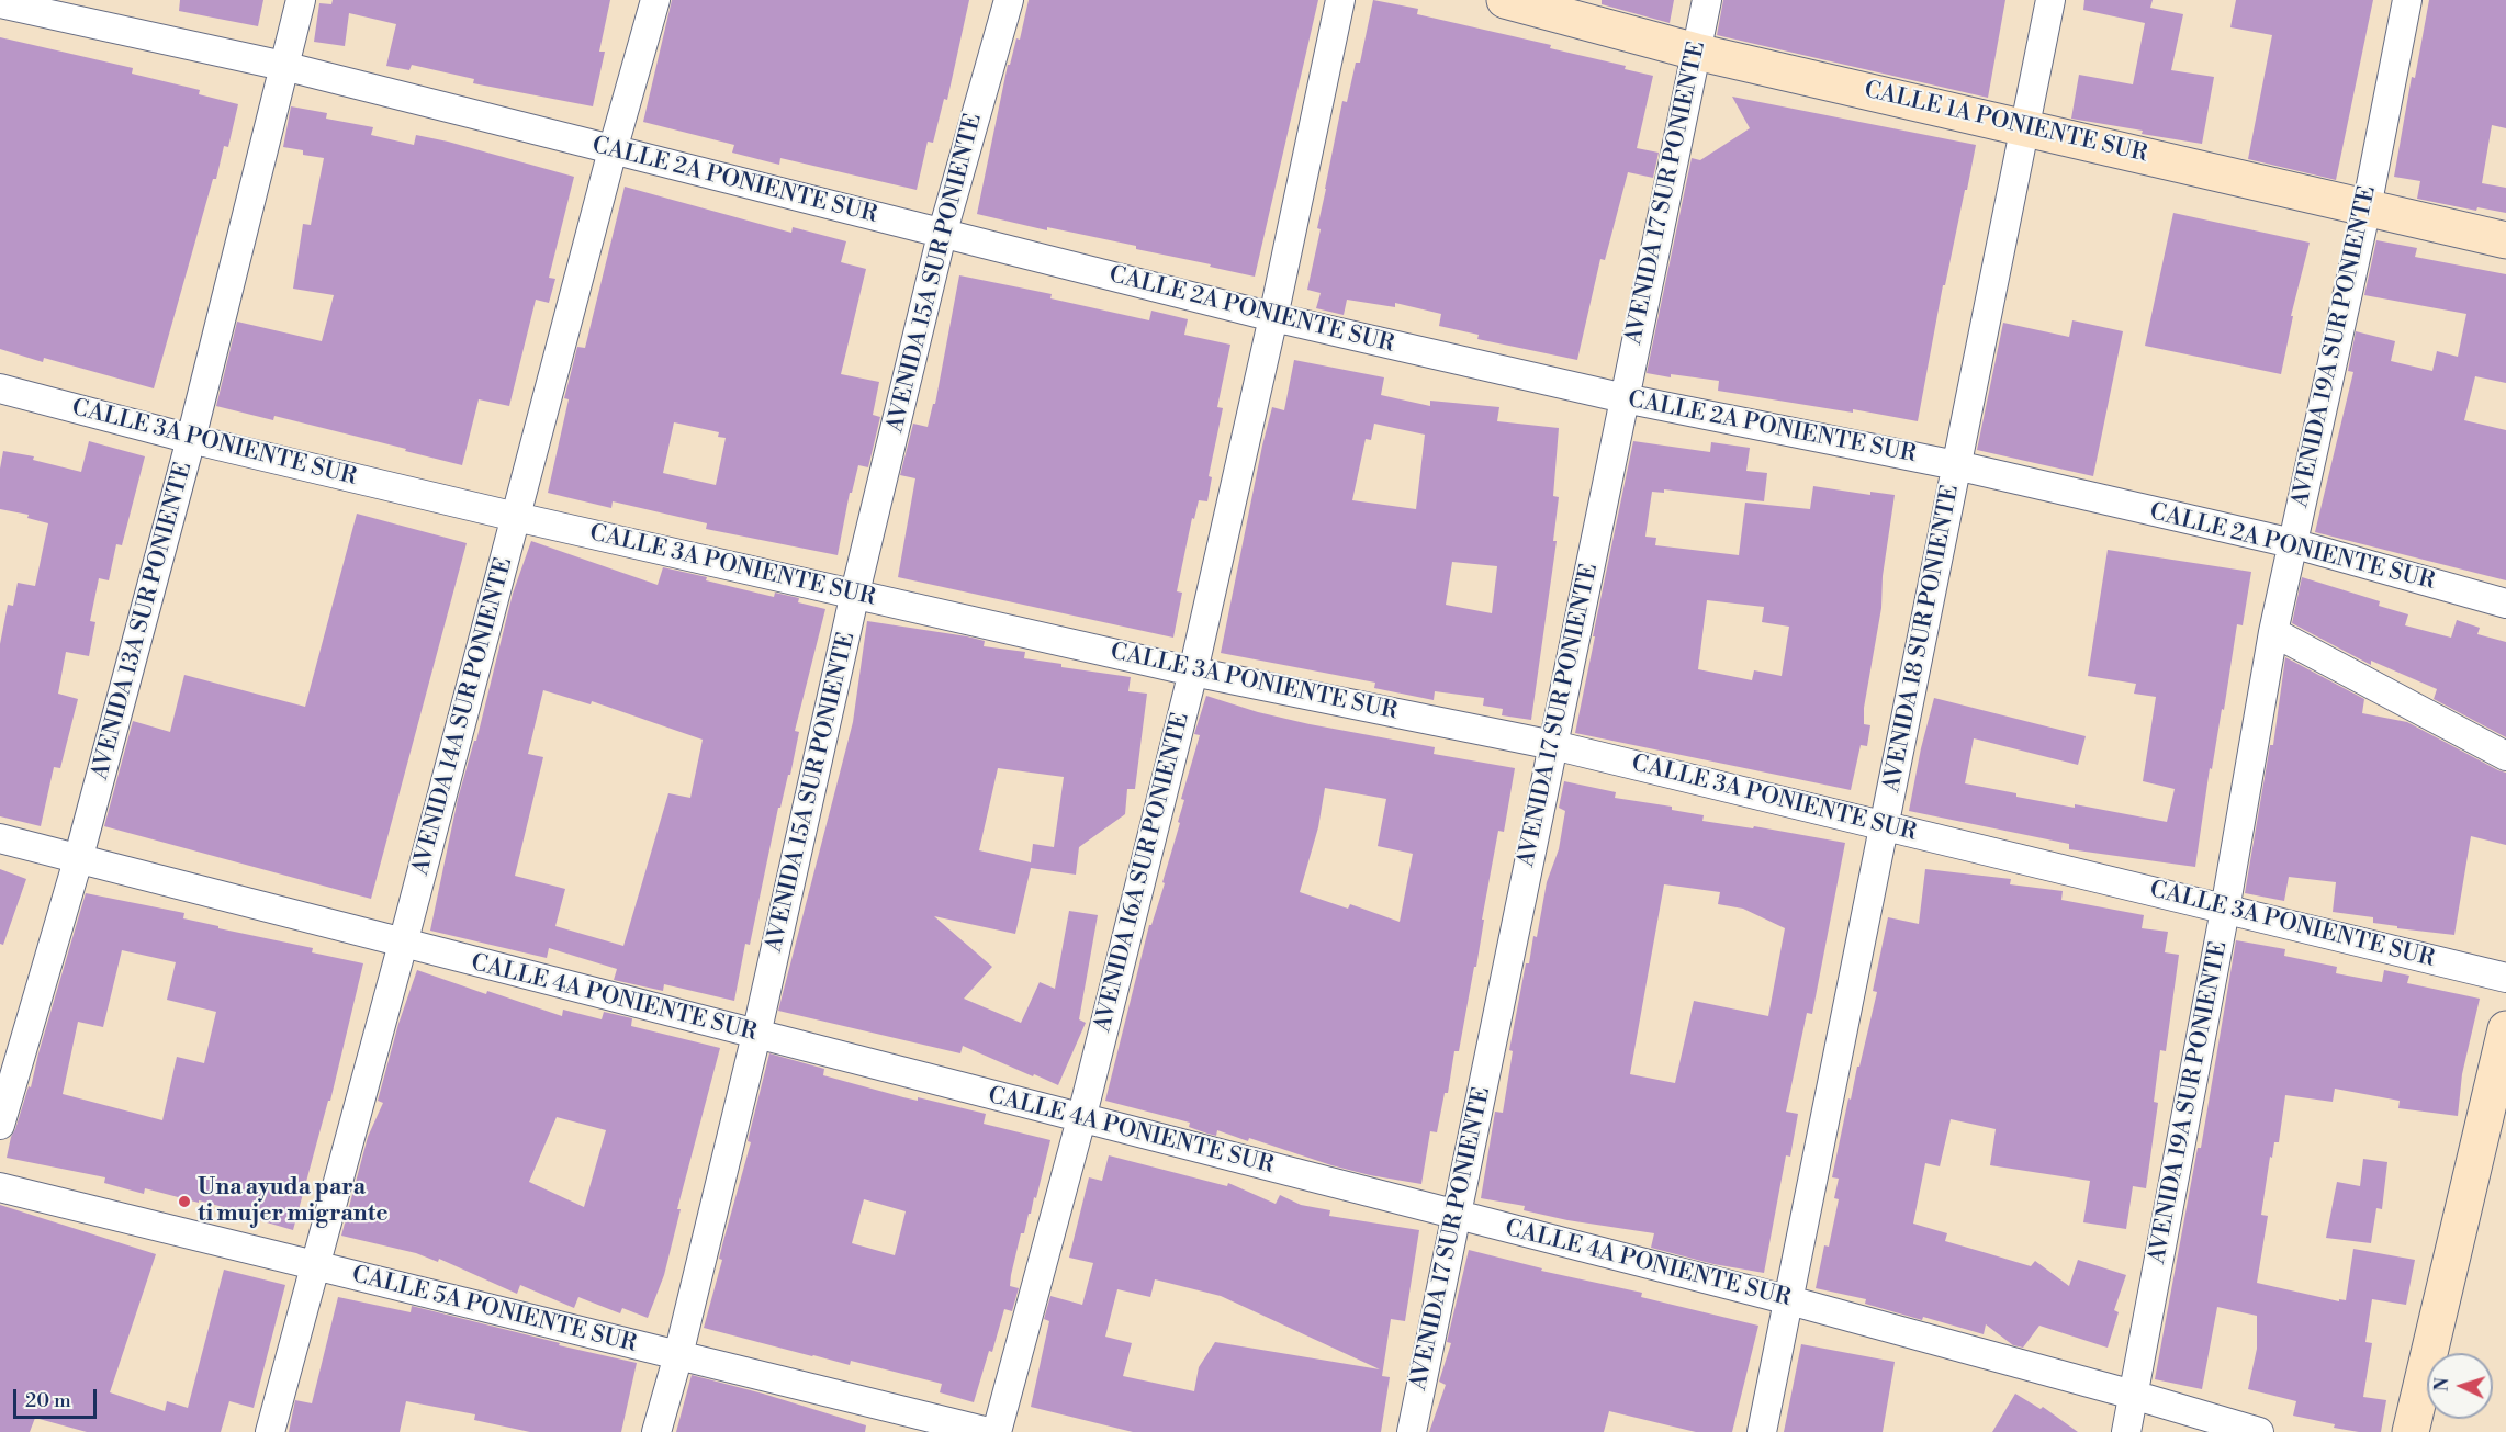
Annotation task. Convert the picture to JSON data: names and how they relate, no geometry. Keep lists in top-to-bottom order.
{
  "streets": {
    "street": [
      "CALLE 1A PONIENTE SUR",
      "CALLE 2A PONIENTE SUR",
      "AVENIDA 17 SUR PONIENTE",
      "AVENIDA 15A SUR PONIENTE",
      "AVENIDA 19A SUR PONIENTE",
      "CALLE 3A PONIENTE SUR",
      "AVENIDA 13A SUR PONIENTE",
      "AVENIDA 18 SUR PONIENTE",
      "AVENIDA 14A SUR PONIENTE",
      "AVENIDA 16A SUR PONIENTE",
      "CALLE 4A PONIENTE SUR",
      "CALLE 5A PONIENTE SUR"
    ]
  },
  "crossings": [
    ["CALLE 1A PONIENTE SUR", "AVENIDA 17 SUR PONIENTE"],
    ["CALLE 1A PONIENTE SUR", "AVENIDA 19A SUR PONIENTE"],
    ["CALLE 1A PONIENTE SUR", "AVENIDA 18 SUR PONIENTE"],
    ["CALLE 2A PONIENTE SUR", "AVENIDA 17 SUR PONIENTE"],
    ["CALLE 2A PONIENTE SUR", "AVENIDA 15A SUR PONIENTE"],
    ["CALLE 2A PONIENTE SUR", "AVENIDA 19A SUR PONIENTE"],
    ["CALLE 2A PONIENTE SUR", "AVENIDA 13A SUR PONIENTE"],
    ["CALLE 2A PONIENTE SUR", "AVENIDA 18 SUR PONIENTE"],
    ["CALLE 2A PONIENTE SUR", "AVENIDA 14A SUR PONIENTE"],
    ["CALLE 2A PONIENTE SUR", "AVENIDA 16A SUR PONIENTE"],
    ["AVENIDA 17 SUR PONIENTE", "CALLE 3A PONIENTE SUR"],
    ["AVENIDA 17 SUR PONIENTE", "CALLE 4A PONIENTE SUR"],
    ["AVENIDA 15A SUR PONIENTE", "CALLE 3A PONIENTE SUR"],
    ["AVENIDA 15A SUR PONIENTE", "CALLE 4A PONIENTE SUR"],
    ["AVENIDA 15A SUR PONIENTE", "CALLE 5A PONIENTE SUR"],
    ["AVENIDA 19A SUR PONIENTE", "CALLE 3A PONIENTE SUR"],
    ["AVENIDA 19A SUR PONIENTE", "CALLE 4A PONIENTE SUR"],
    ["CALLE 3A PONIENTE SUR", "AVENIDA 13A SUR PONIENTE"],
    ["CALLE 3A PONIENTE SUR", "AVENIDA 18 SUR PONIENTE"],
    ["CALLE 3A PONIENTE SUR", "AVENIDA 14A SUR PONIENTE"],
    ["CALLE 3A PONIENTE SUR", "AVENIDA 16A SUR PONIENTE"],
    ["AVENIDA 13A SUR PONIENTE", "CALLE 4A PONIENTE SUR"],
    ["AVENIDA 18 SUR PONIENTE", "CALLE 4A PONIENTE SUR"],
    ["AVENIDA 14A SUR PONIENTE", "CALLE 4A PONIENTE SUR"],
    ["AVENIDA 14A SUR PONIENTE", "CALLE 5A PONIENTE SUR"],
    ["AVENIDA 16A SUR PONIENTE", "CALLE 4A PONIENTE SUR"]
  ],
  "places": ["Una ayuda para ti mujer migrante"],
  "scale_bar": "20 m",
  "north": "left"
}
